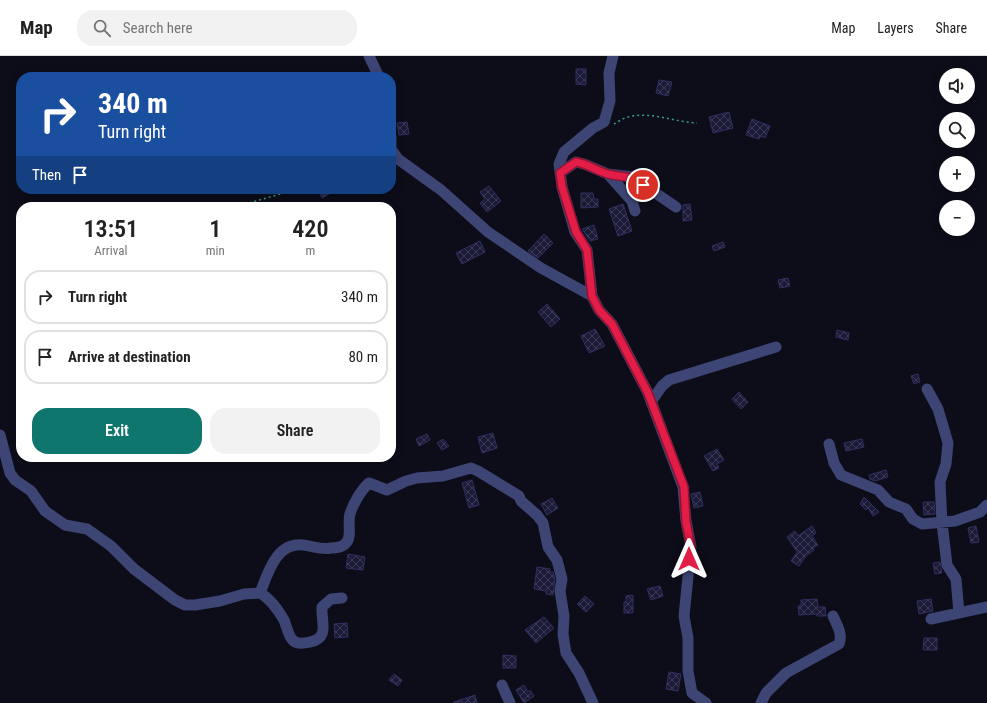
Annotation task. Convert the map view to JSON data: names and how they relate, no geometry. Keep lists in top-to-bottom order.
{
  "page": {
    "header": "Map",
    "search": "Search here",
    "nav": ["Map", "Layers", "Share"],
    "map_buttons": ["+", "−"],
    "turn": ["340 m", "Turn right"],
    "then": "Then",
    "eta": [
      "13:51",
      "Arrival",
      "1",
      "min",
      "420",
      "m"
    ],
    "list": [
      {
        "name": "Turn right",
        "value": "340 m"
      },
      {
        "name": "Arrive at destination",
        "value": "80 m"
      }
    ],
    "buttons": ["Exit", "Share"]
  }
}
